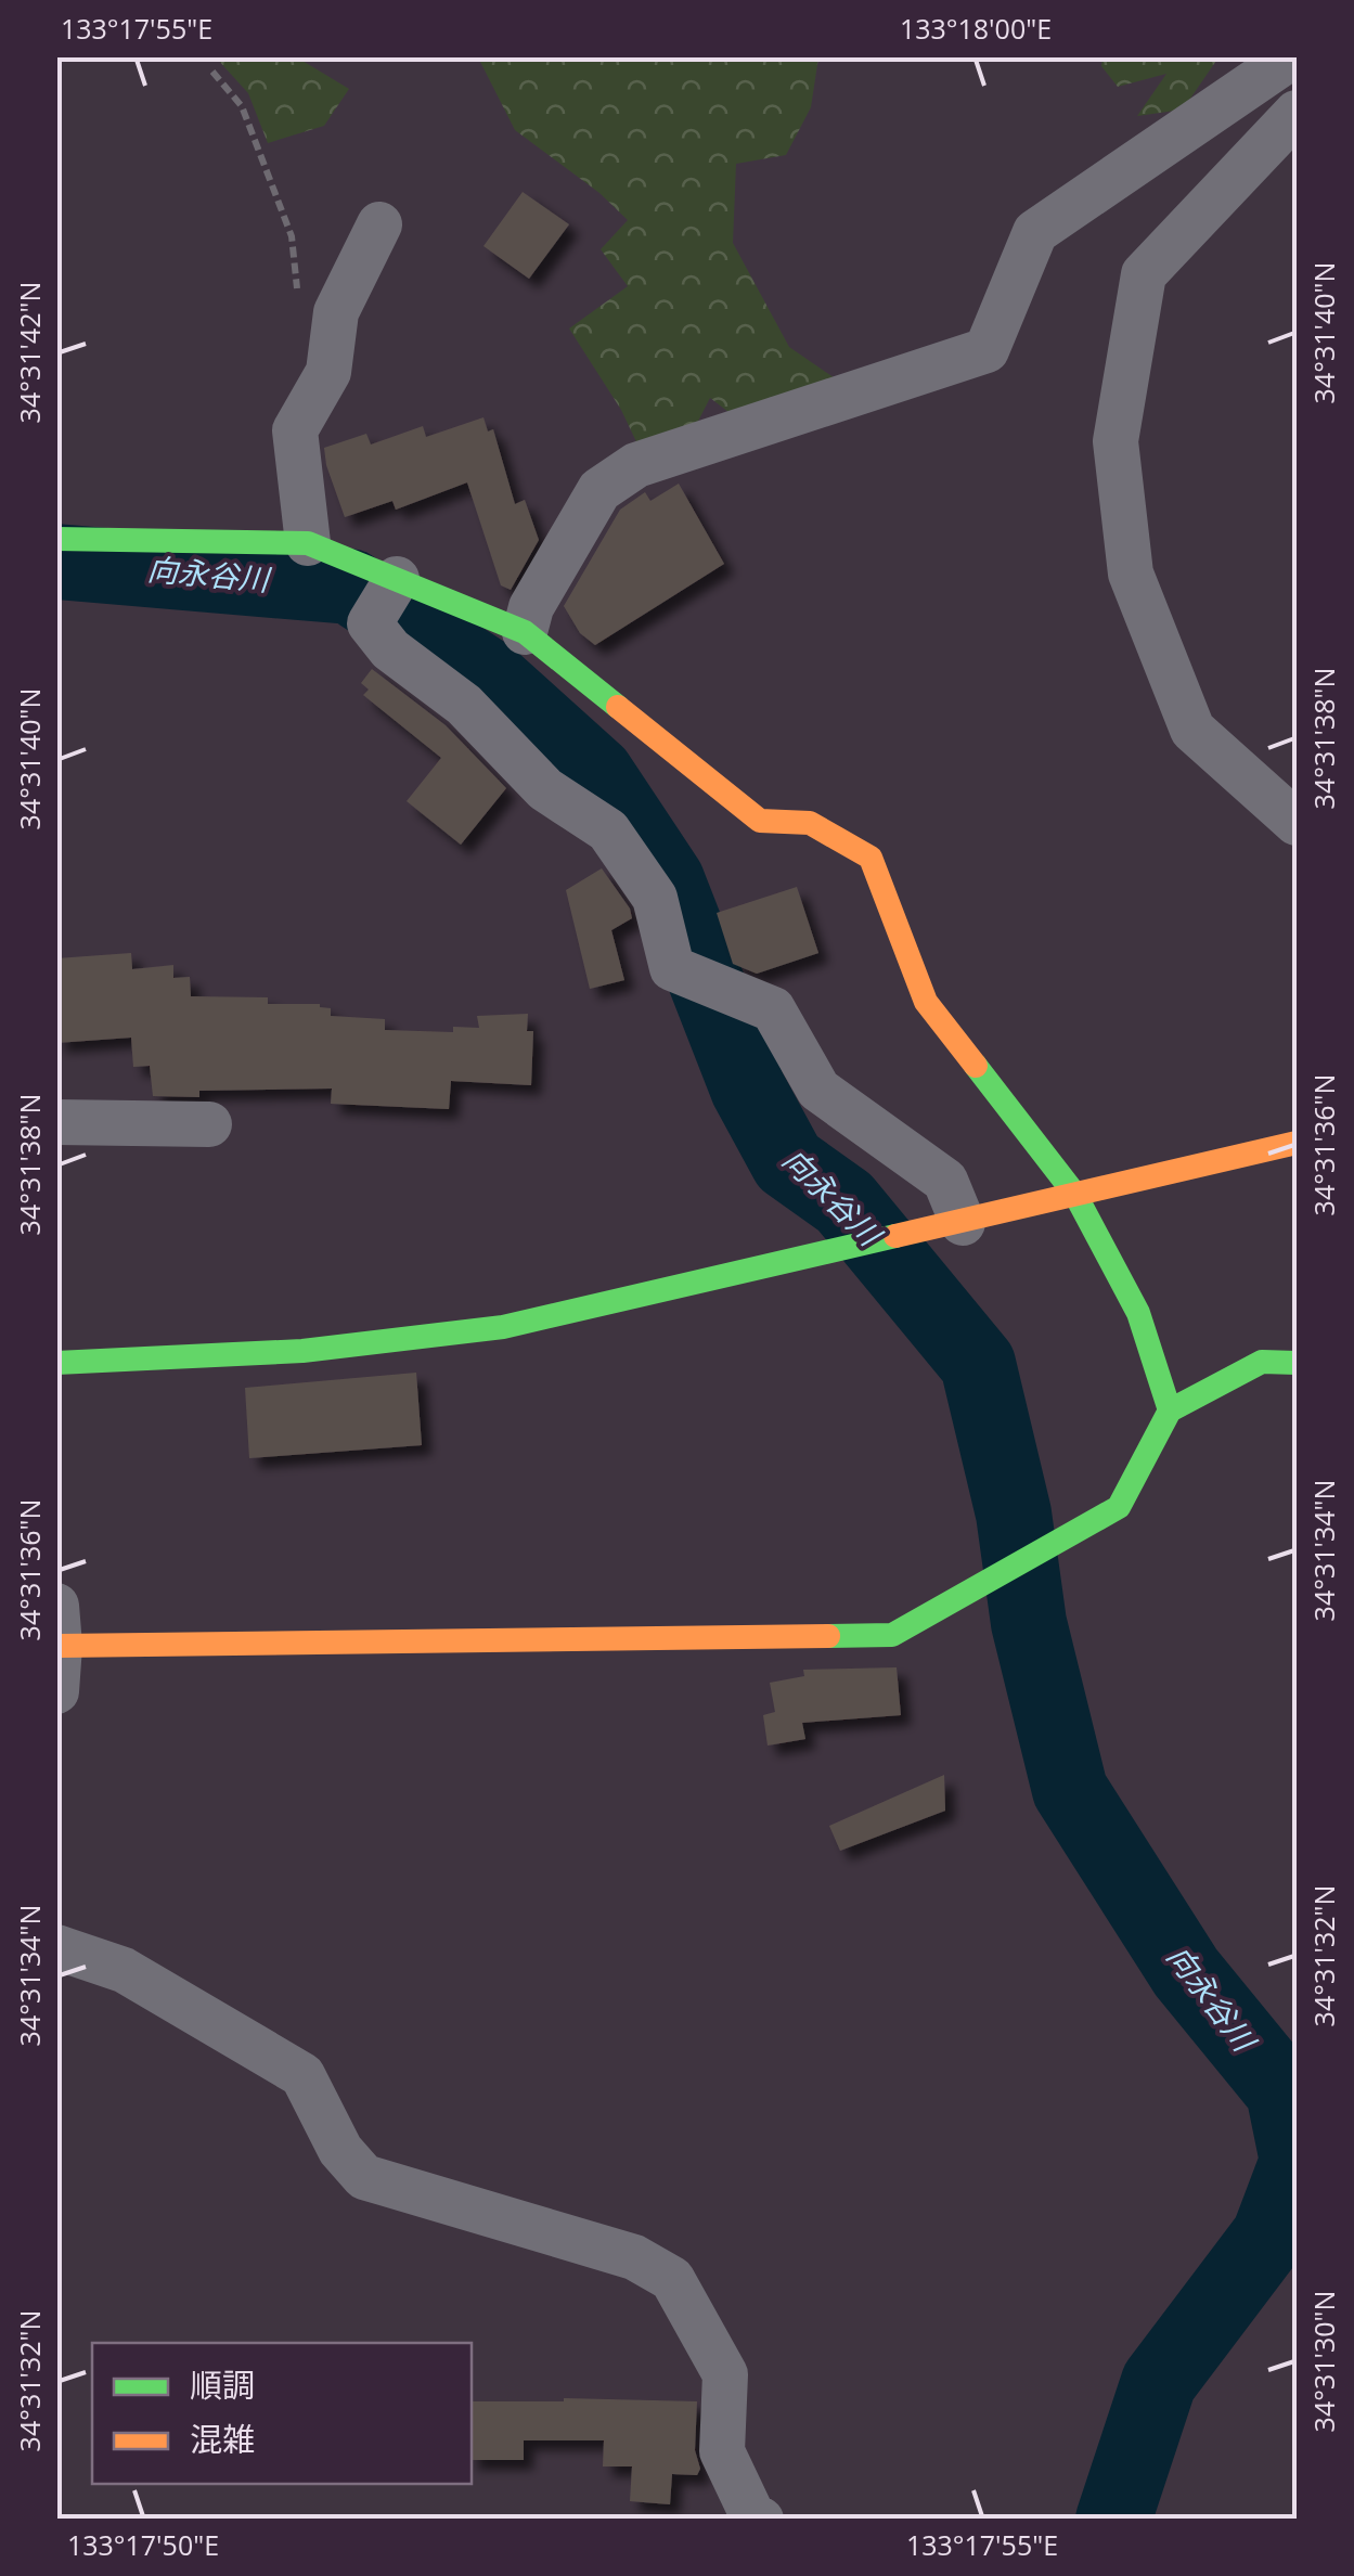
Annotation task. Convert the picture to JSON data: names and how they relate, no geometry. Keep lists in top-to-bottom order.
{
  "water": ["向永谷川"],
  "legend": ["順調", "混雑"],
  "coordinates": [
    "133°17'55\"E",
    "133°18'00\"E",
    "34°31'40\"N",
    "34°31'42\"N",
    "34°31'38\"N",
    "34°31'36\"N",
    "34°31'34\"N",
    "34°31'32\"N",
    "34°31'30\"N",
    "133°17'50\"E"
  ]
}
